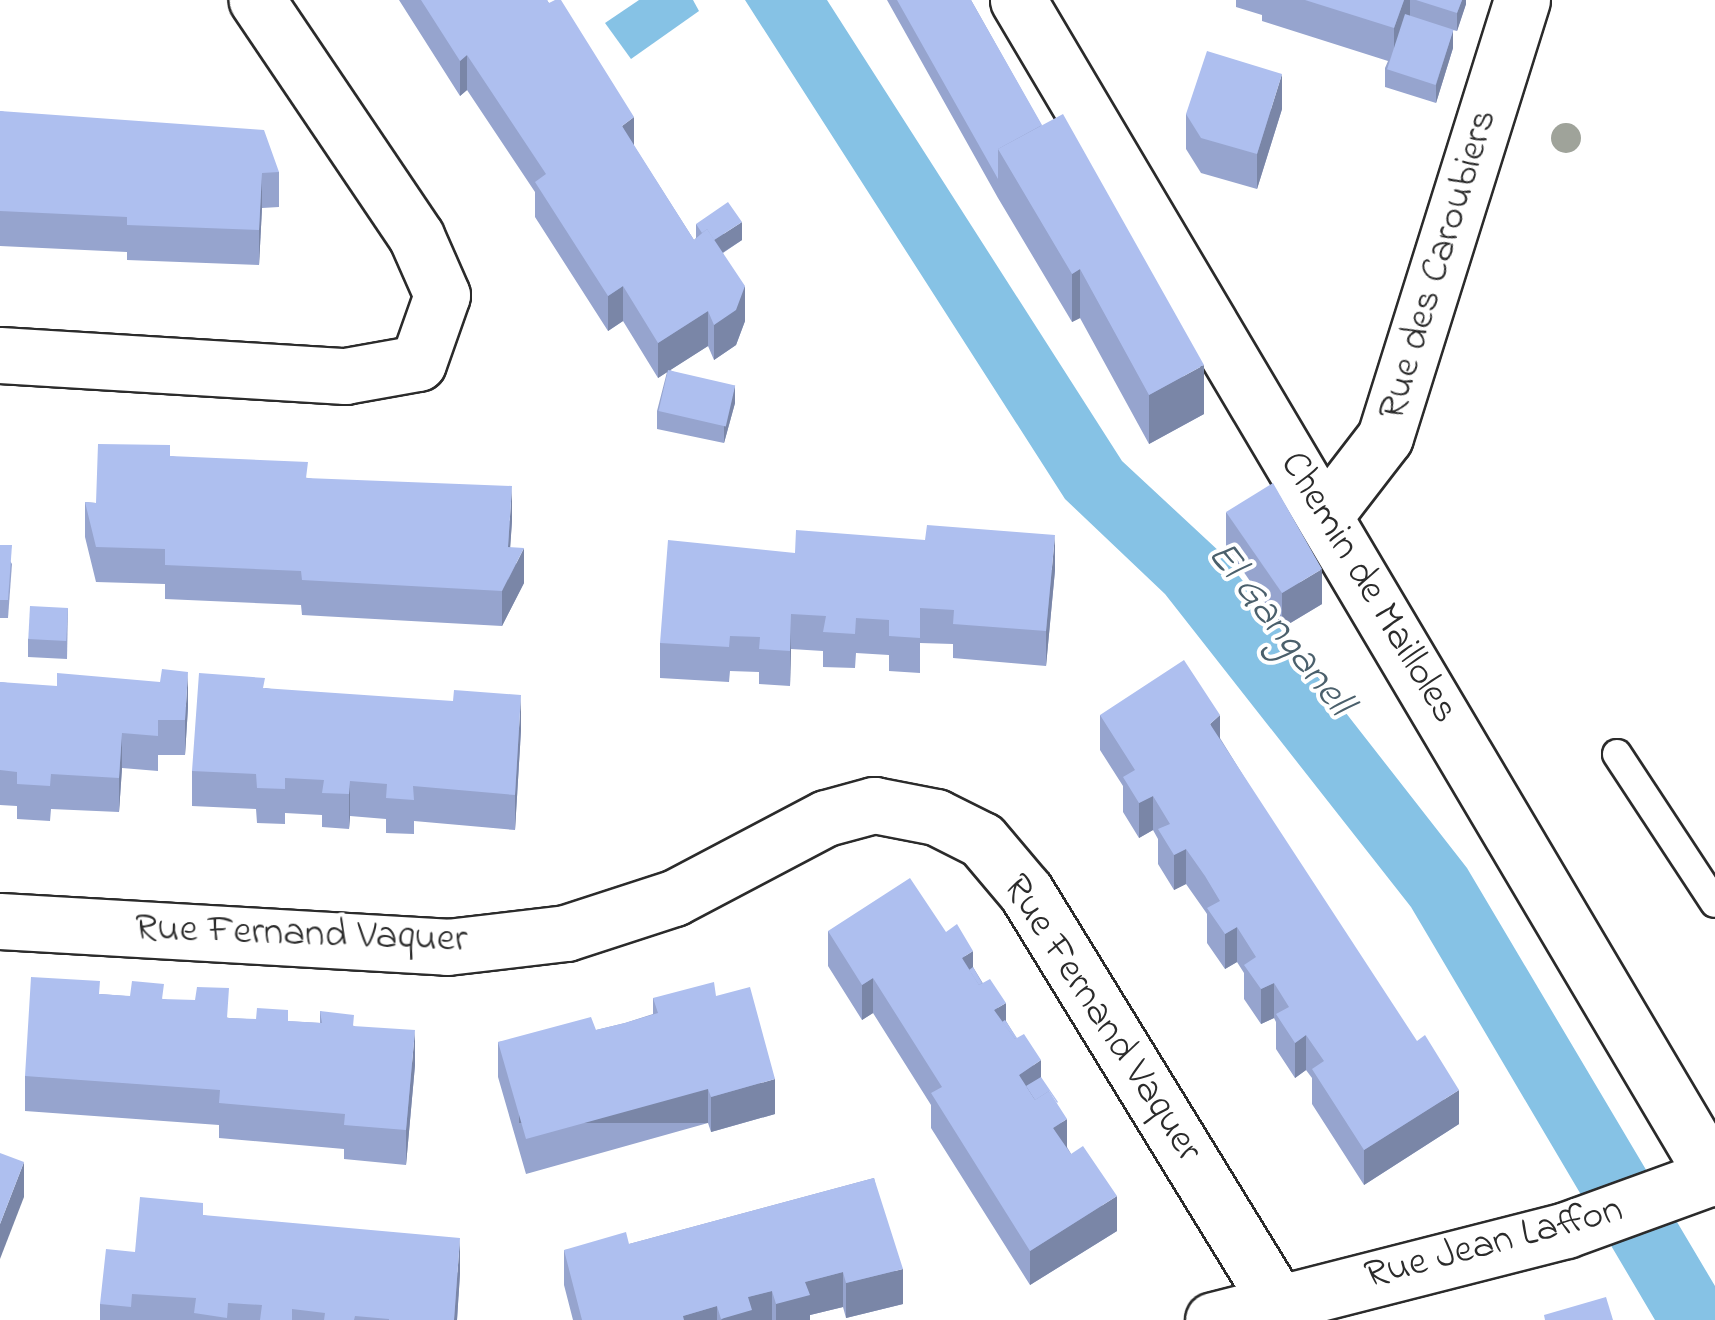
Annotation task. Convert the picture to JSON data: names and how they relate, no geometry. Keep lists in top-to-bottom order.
{
  "streets": {
    "street": [
      "Rue des Caroubiers",
      "Chemin de Mailloles",
      "Rue Fernand Vaquer",
      "Rue Jean Laffon"
    ]
  },
  "crossings": [
    ["Rue des Caroubiers", "Chemin de Mailloles"],
    ["Chemin de Mailloles", "Rue Jean Laffon"],
    ["Rue Fernand Vaquer", "Rue Jean Laffon"]
  ],
  "water": ["El Ganganell"]
}
